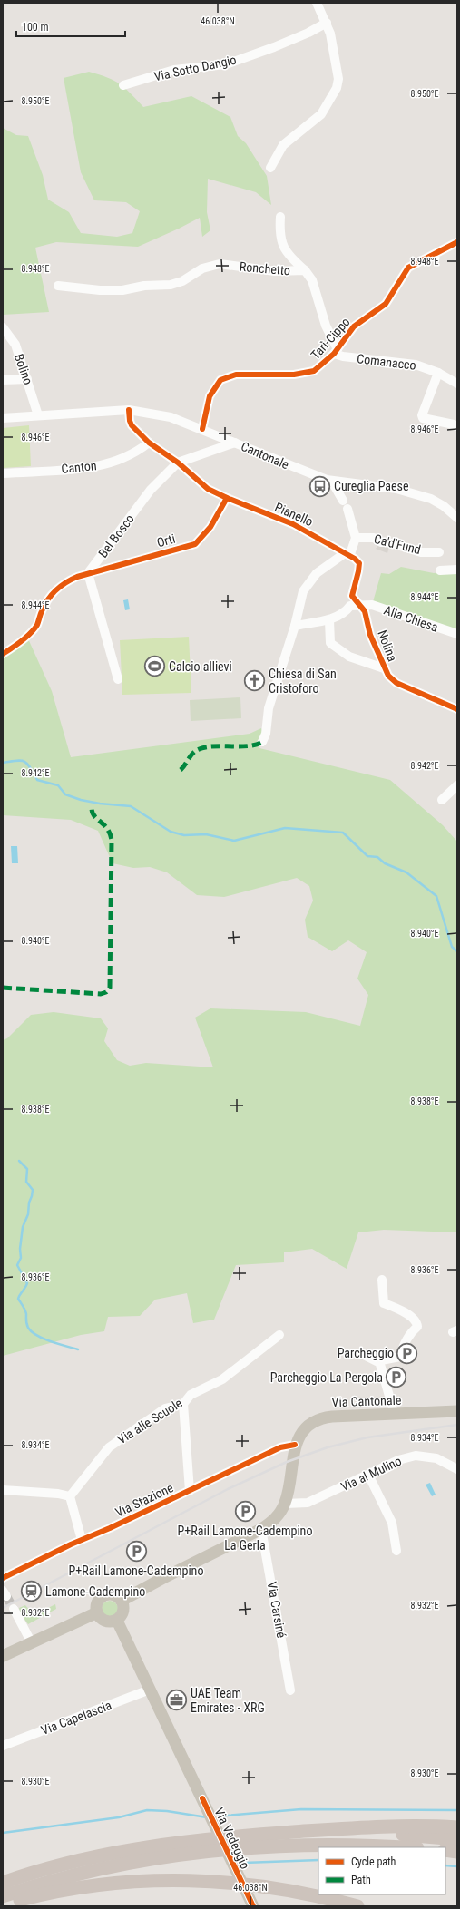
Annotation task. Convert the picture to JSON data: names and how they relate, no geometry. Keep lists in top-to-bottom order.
{
  "streets": {
    "main road": ["Via Cantonale", "Via Vedeggio"],
    "street": [
      "Via Sotto Dangio",
      "Ronchetto",
      "Tarì-Cippo",
      "Comanacco",
      "Bolino",
      "Cantonale",
      "Canton",
      "Pianello",
      "Bel Bosco",
      "Orti",
      "Ca'd'Fund",
      "Alla Chiesa",
      "Nolina",
      "Via alle Scuole",
      "Via al Mulino",
      "Via Stazione",
      "Via Carsiné",
      "Via Capelascia"
    ]
  },
  "crossings": [
    ["Ronchetto", "Tarì-Cippo"],
    ["Ronchetto", "Comanacco"],
    ["Tarì-Cippo", "Comanacco"],
    ["Tarì-Cippo", "Cantonale"],
    ["Bolino", "Cantonale"],
    ["Cantonale", "Pianello"],
    ["Cantonale", "Bel Bosco"],
    ["Canton", "Pianello"],
    ["Pianello", "Bel Bosco"],
    ["Pianello", "Orti"],
    ["Pianello", "Nolina"],
    ["Bel Bosco", "Orti"],
    ["Alla Chiesa", "Nolina"],
    ["Via Cantonale", "Via al Mulino"],
    ["Via Cantonale", "Via Stazione"],
    ["Via Capelascia", "Via Vedeggio"]
  ],
  "places": {
    "bus stop": ["Cureglia Paese"],
    "sports": ["Calcio allievi"],
    "church": ["Chiesa di San Cristoforo"],
    "parking": [
      "Parcheggio",
      "Parcheggio La Pergola",
      "P+Rail Lamone-Cadempino La Gerla",
      "P+Rail Lamone-Cadempino"
    ],
    "station": ["Lamone-Cadempino"],
    "office": ["UAE Team Emirates - XRG"]
  },
  "legend": ["Cycle path", "Path"],
  "scale_bar": "100 m",
  "coordinates": [
    "46.038°N",
    "8.950°E",
    "8.948°E",
    "8.946°E",
    "8.944°E",
    "8.942°E",
    "8.940°E",
    "8.938°E",
    "8.936°E",
    "8.934°E",
    "8.932°E",
    "8.930°E"
  ]
}
